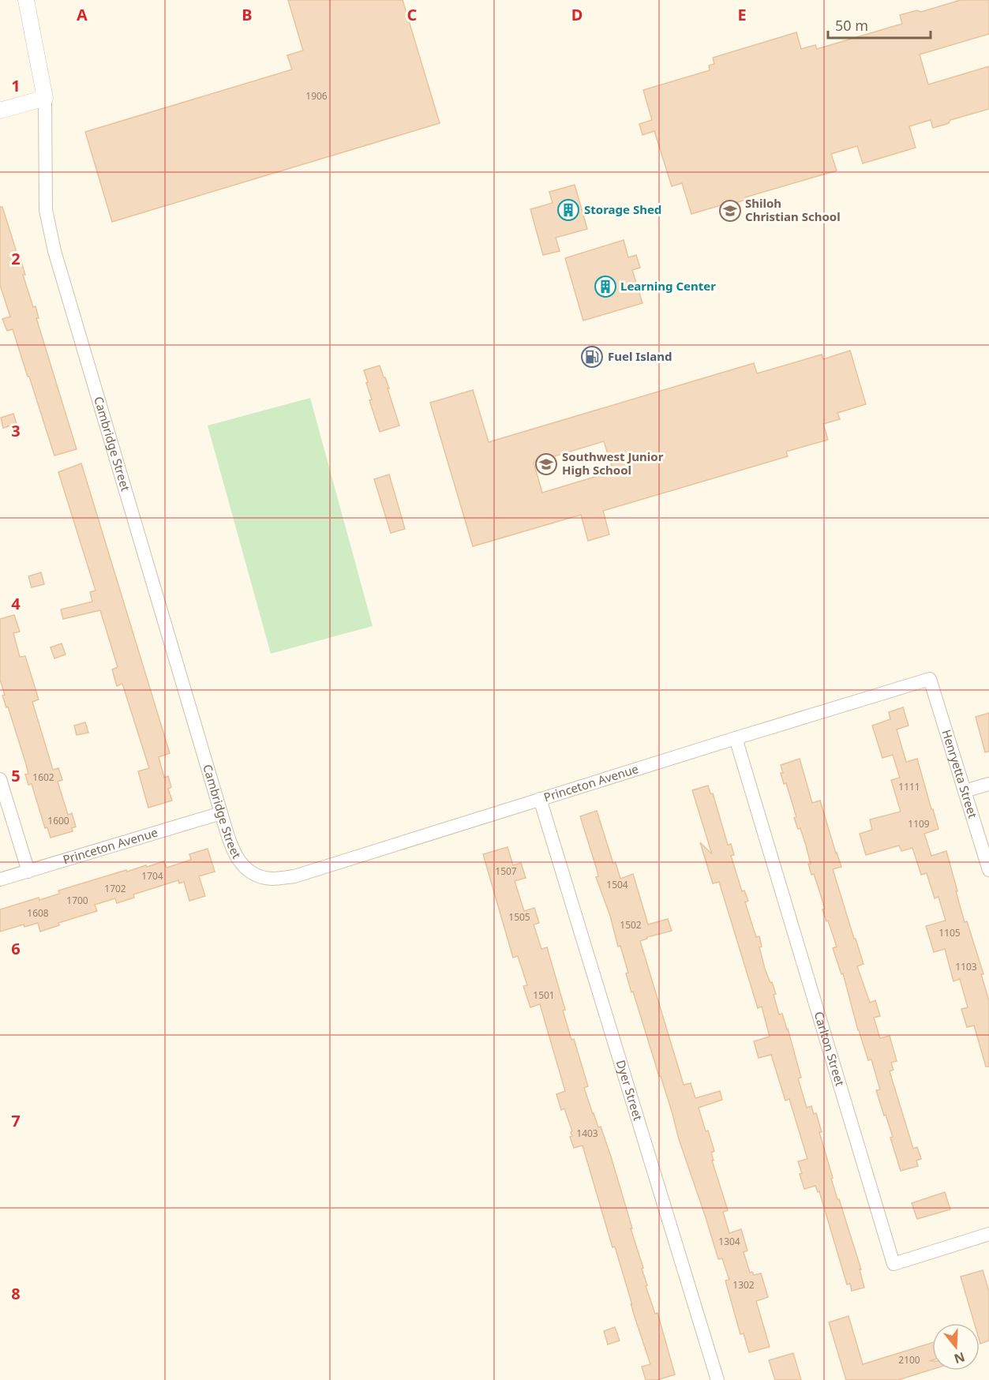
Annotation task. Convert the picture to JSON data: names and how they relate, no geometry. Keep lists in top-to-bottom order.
{
  "streets": {
    "street": [
      "Cambridge Street",
      "Henryetta Street",
      "Princeton Avenue",
      "Carlton Street",
      "Dyer Street"
    ]
  },
  "crossings": [
    ["Cambridge Street", "Princeton Avenue"],
    ["Henryetta Street", "Princeton Avenue"],
    ["Princeton Avenue", "Carlton Street"],
    ["Princeton Avenue", "Dyer Street"]
  ],
  "places": {
    "building": ["Storage Shed", "Learning Center"],
    "school or university": ["Shiloh Christian School", "Southwest Junior High School"],
    "fuel station": ["Fuel Island"]
  },
  "house_numbers": [
    "1906",
    "1602",
    "1111",
    "1600",
    "1109",
    "1507",
    "1704",
    "1504",
    "1702",
    "1700",
    "1608",
    "1505",
    "1502",
    "1105",
    "1103",
    "1501",
    "1403",
    "1304",
    "1302",
    "2100"
  ],
  "scale_bar": "50 m",
  "north": "bottom",
  "grid": {
    "columns": [
      "A",
      "B",
      "C",
      "D",
      "E"
    ],
    "rows": [
      "1",
      "2",
      "3",
      "4",
      "5",
      "6",
      "7",
      "8"
    ]
  }
}
